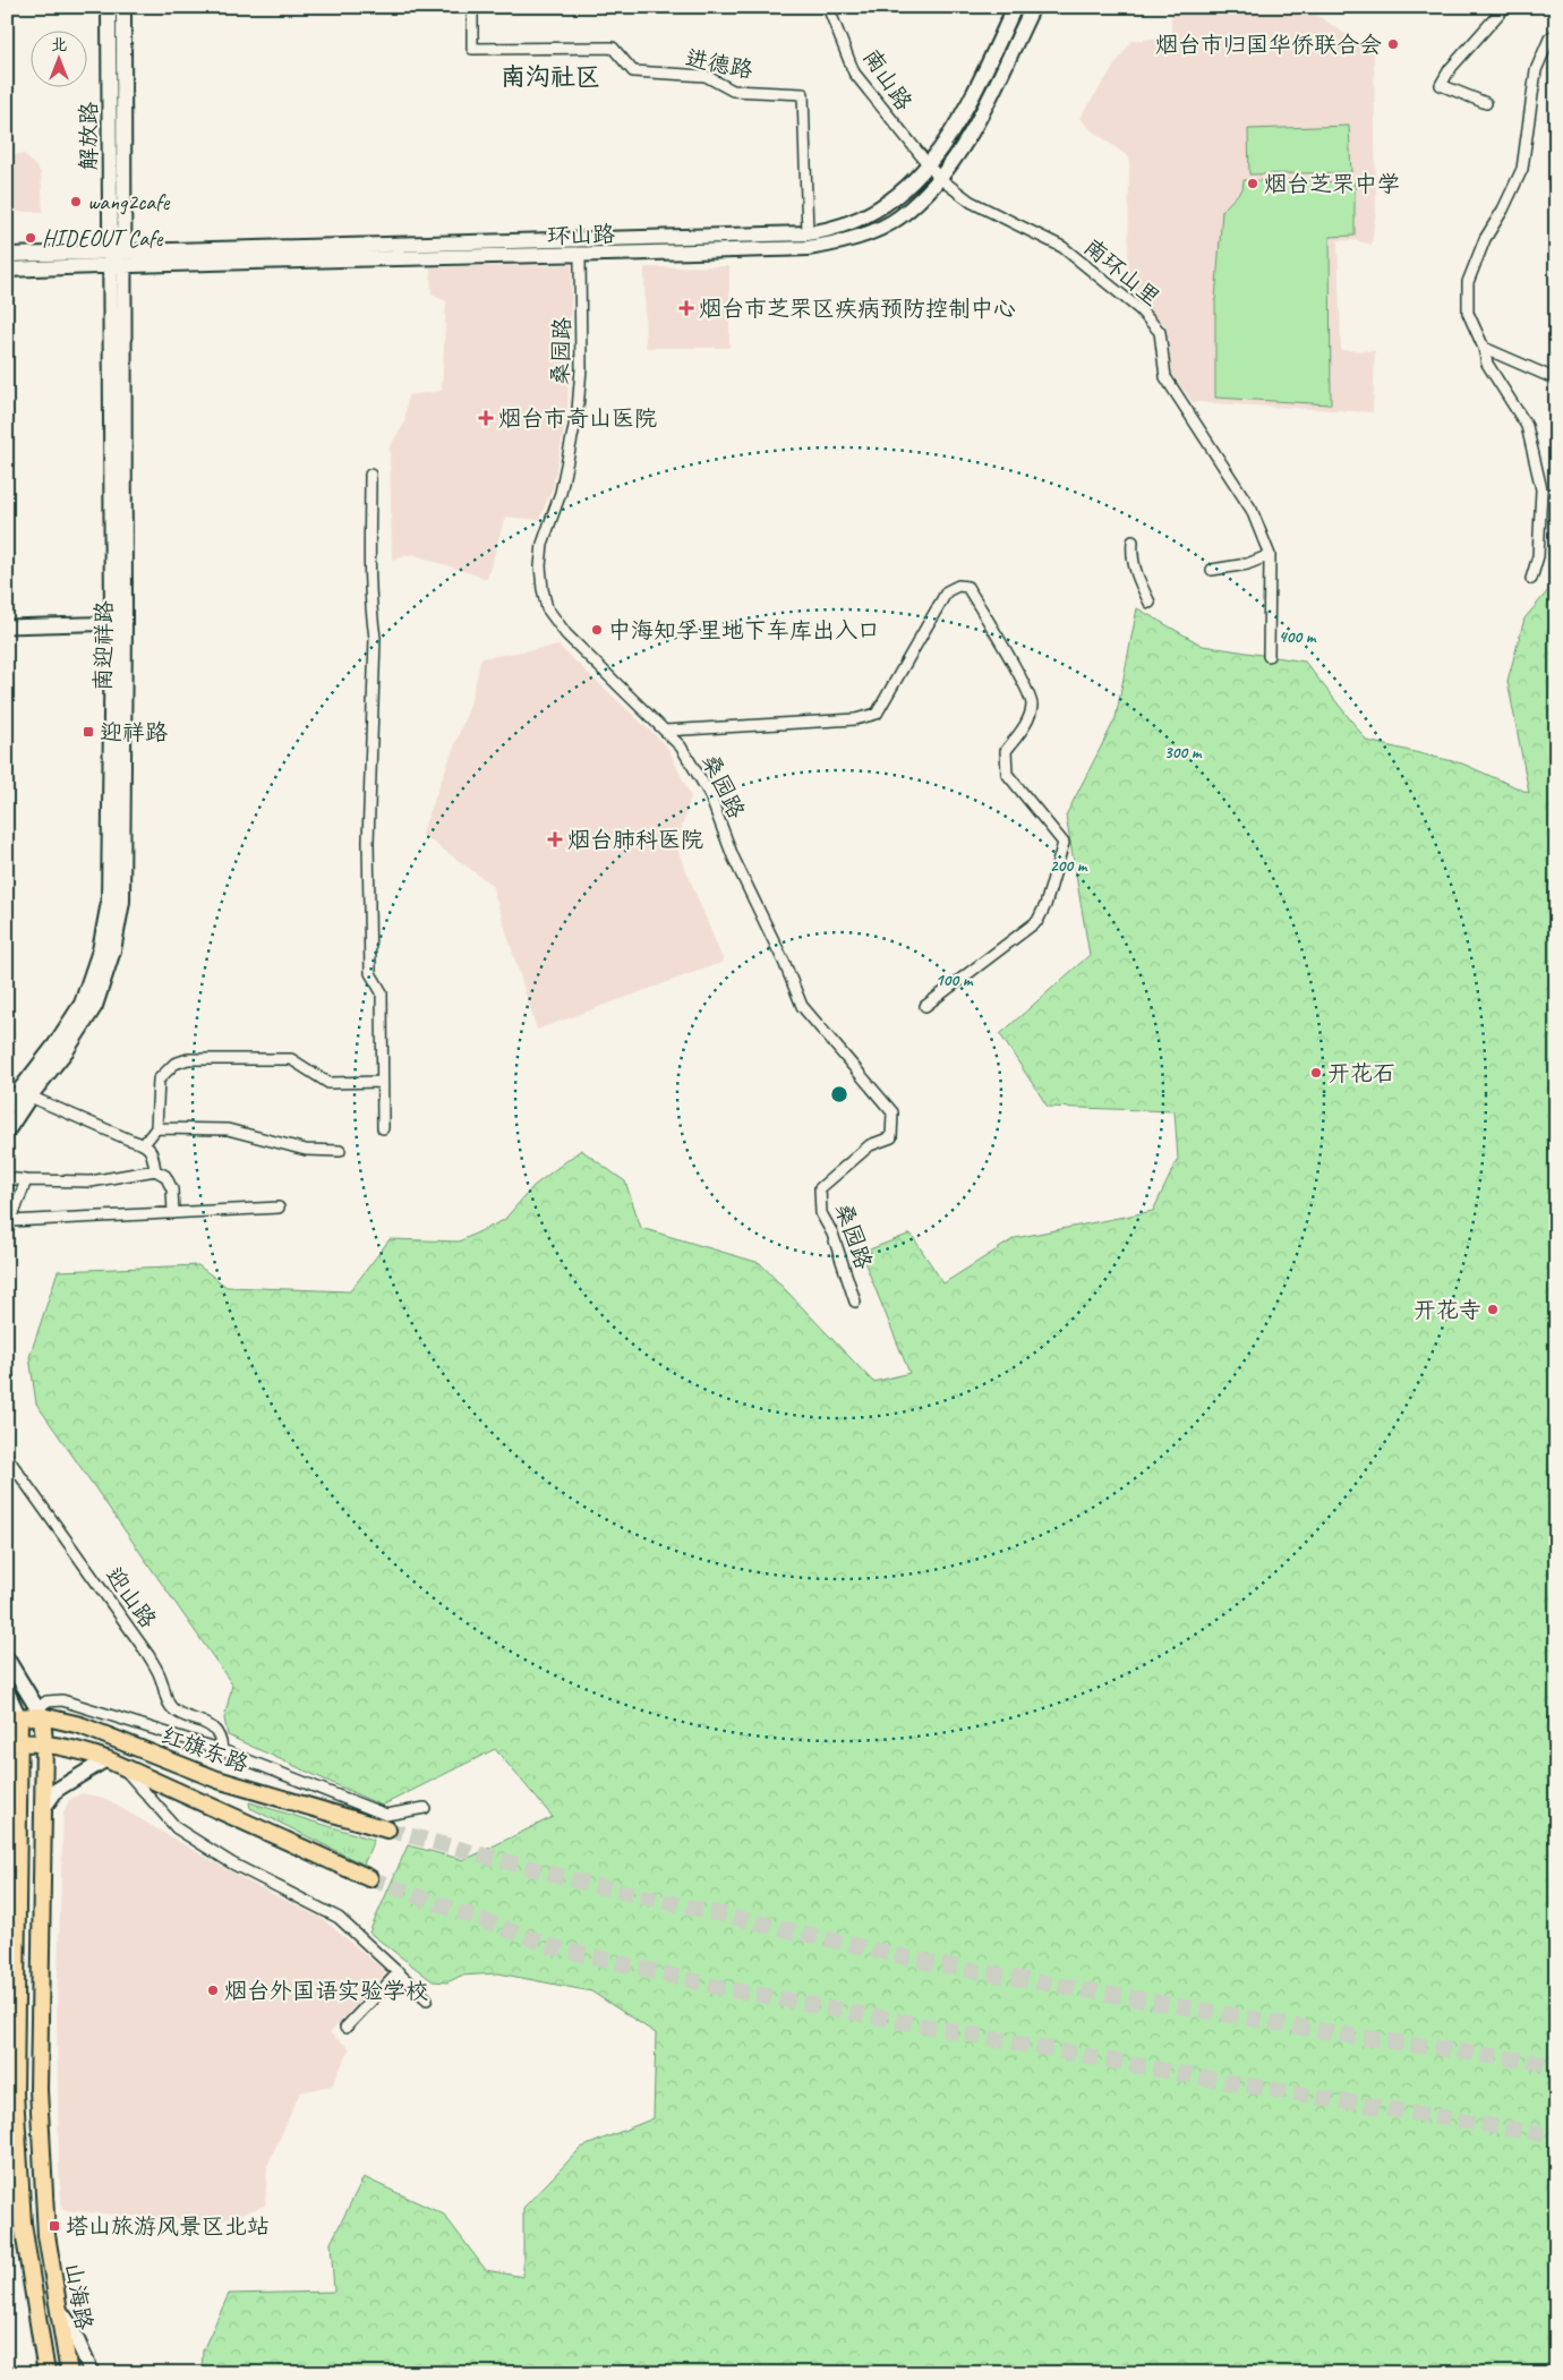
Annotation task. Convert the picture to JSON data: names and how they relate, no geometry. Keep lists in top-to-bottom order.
{
  "streets": {
    "main road": [
      "解放路",
      "环山路",
      "南迎祥路",
      "红旗东路",
      "山海路"
    ],
    "street": [
      "进德路",
      "南山路",
      "南环山里",
      "桑园路",
      "迎山路"
    ]
  },
  "crossings": [
    ["进德路", "环山路"],
    ["南山路", "环山路"],
    ["南山路", "南环山里"],
    ["解放路", "环山路"],
    ["解放路", "南迎祥路"],
    ["环山路", "南环山里"],
    ["环山路", "桑园路"],
    ["环山路", "南迎祥路"],
    ["红旗东路", "山海路"]
  ],
  "districts": ["南沟社区"],
  "places": {
    "other": [
      "烟台市归国华侨联合会",
      "烟台芝罘中学",
      "wang2cafe",
      "HIDEOUT Cafe",
      "中海知孚里地下车库出入口",
      "开花石",
      "开花寺",
      "烟台外国语实验学校"
    ],
    "health": ["烟台市芝罘区疾病预防控制中心", "烟台市奇山医院", "烟台肺科医院"],
    "transit": ["迎祥路", "塔山旅游风景区北站"]
  },
  "north": "top",
  "rings": [
    "400 m",
    "300 m",
    "200 m",
    "100 m"
  ]
}
